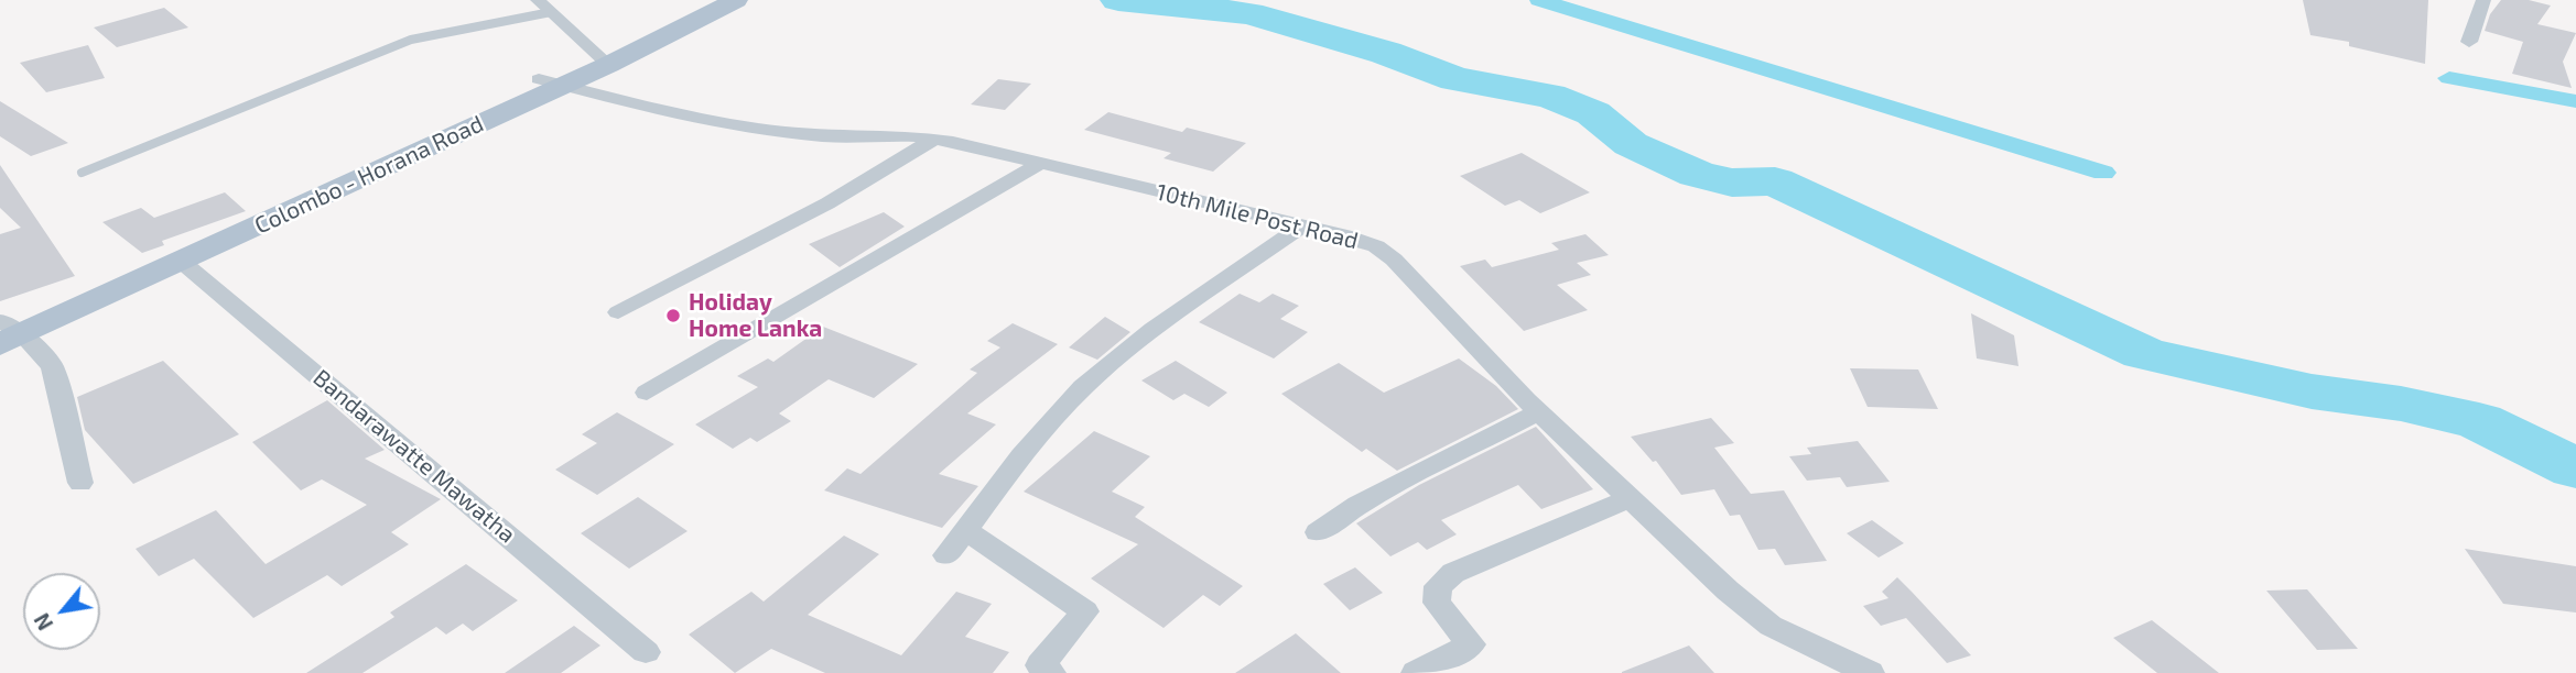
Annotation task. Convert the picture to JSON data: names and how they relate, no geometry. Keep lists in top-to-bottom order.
{
  "streets": {
    "main road": ["Colombo - Horana Road"],
    "street": ["10th Mile Post Road", "Bandarawatte Mawatha"]
  },
  "crossings": [
    ["Colombo - Horana Road", "10th Mile Post Road"],
    ["Colombo - Horana Road", "Bandarawatte Mawatha"]
  ],
  "places": ["Holiday Home Lanka"],
  "north": "bottom left"
}
